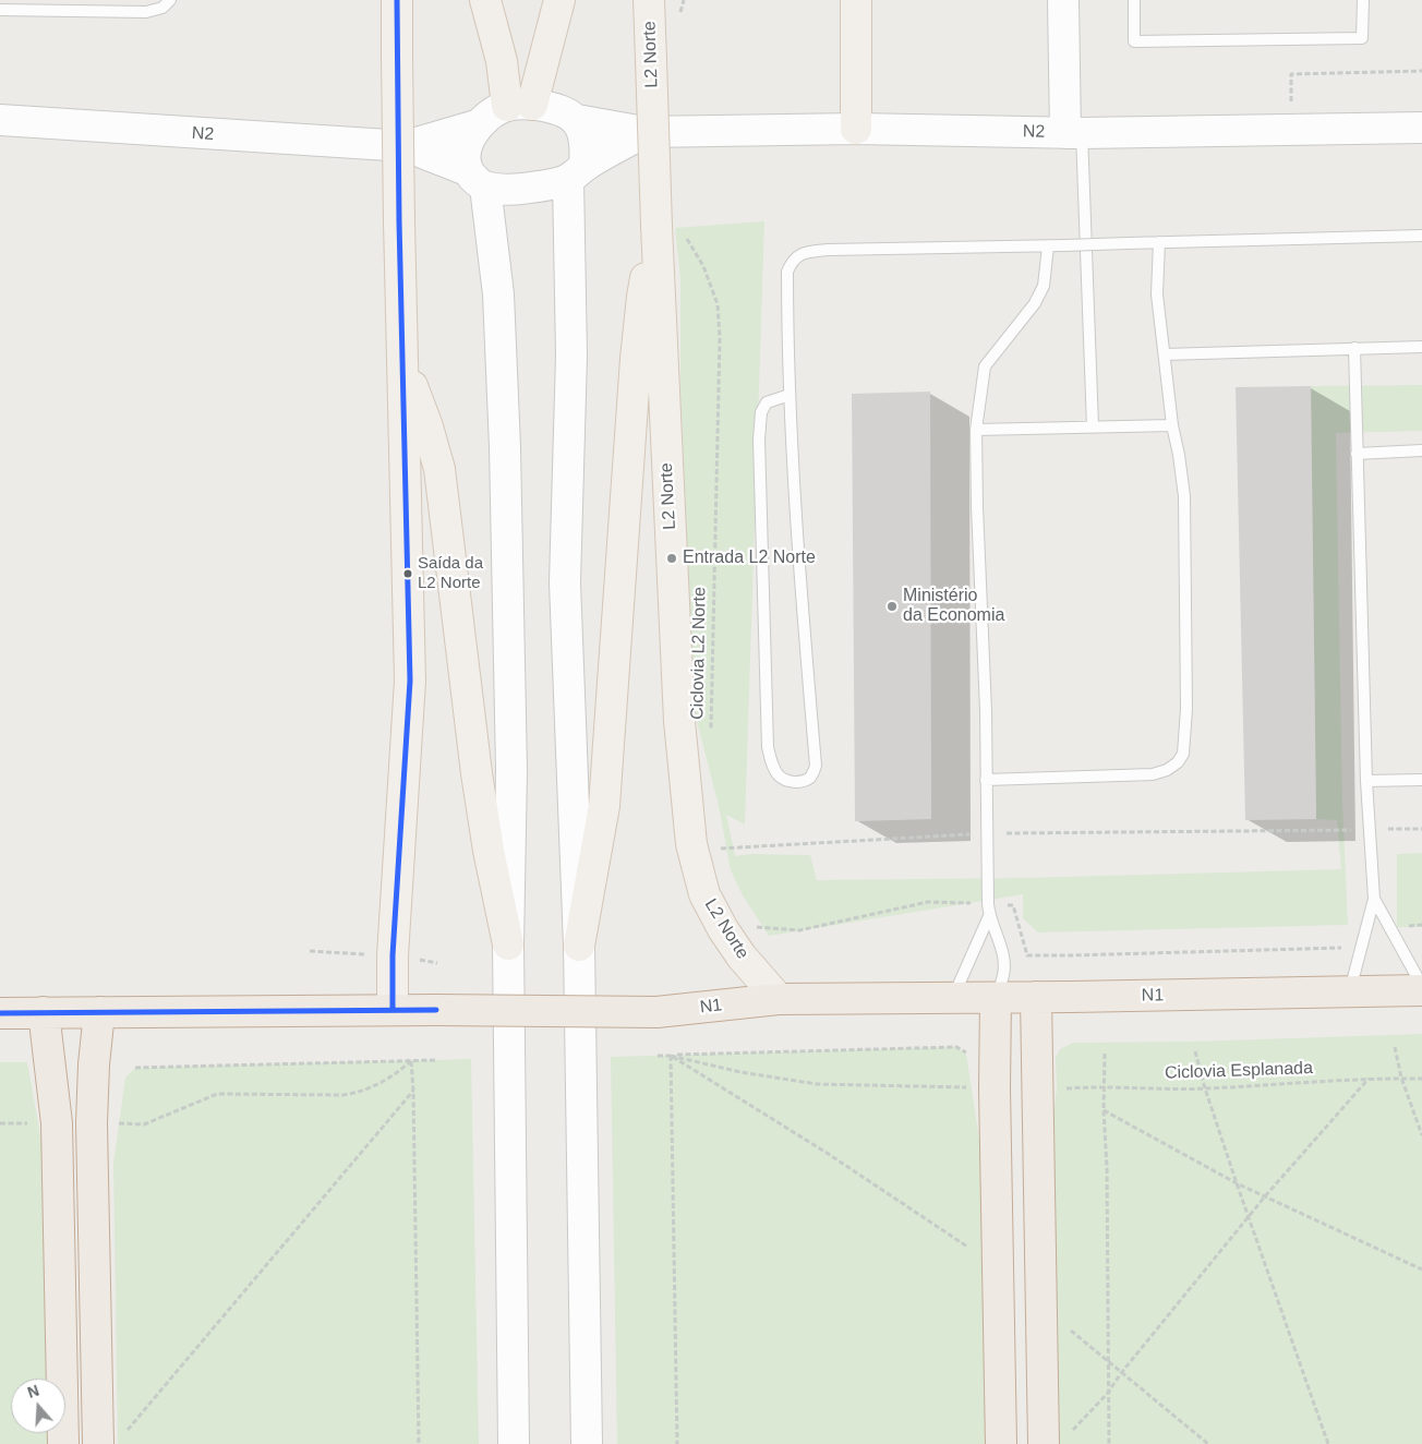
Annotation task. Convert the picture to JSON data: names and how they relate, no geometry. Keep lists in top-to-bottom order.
{
  "streets": {
    "highway": ["N1"],
    "main road": ["L2 Norte", "N2"],
    "path": ["Ciclovia L2 Norte", "Ciclovia Esplanada"]
  },
  "crossings": [
    ["L2 Norte", "Ciclovia L2 Norte"],
    ["L2 Norte", "N1"]
  ],
  "places": ["Entrada L2 Norte", "Saída da L2 Norte", "Ministério da Economia"],
  "north": "top"
}
